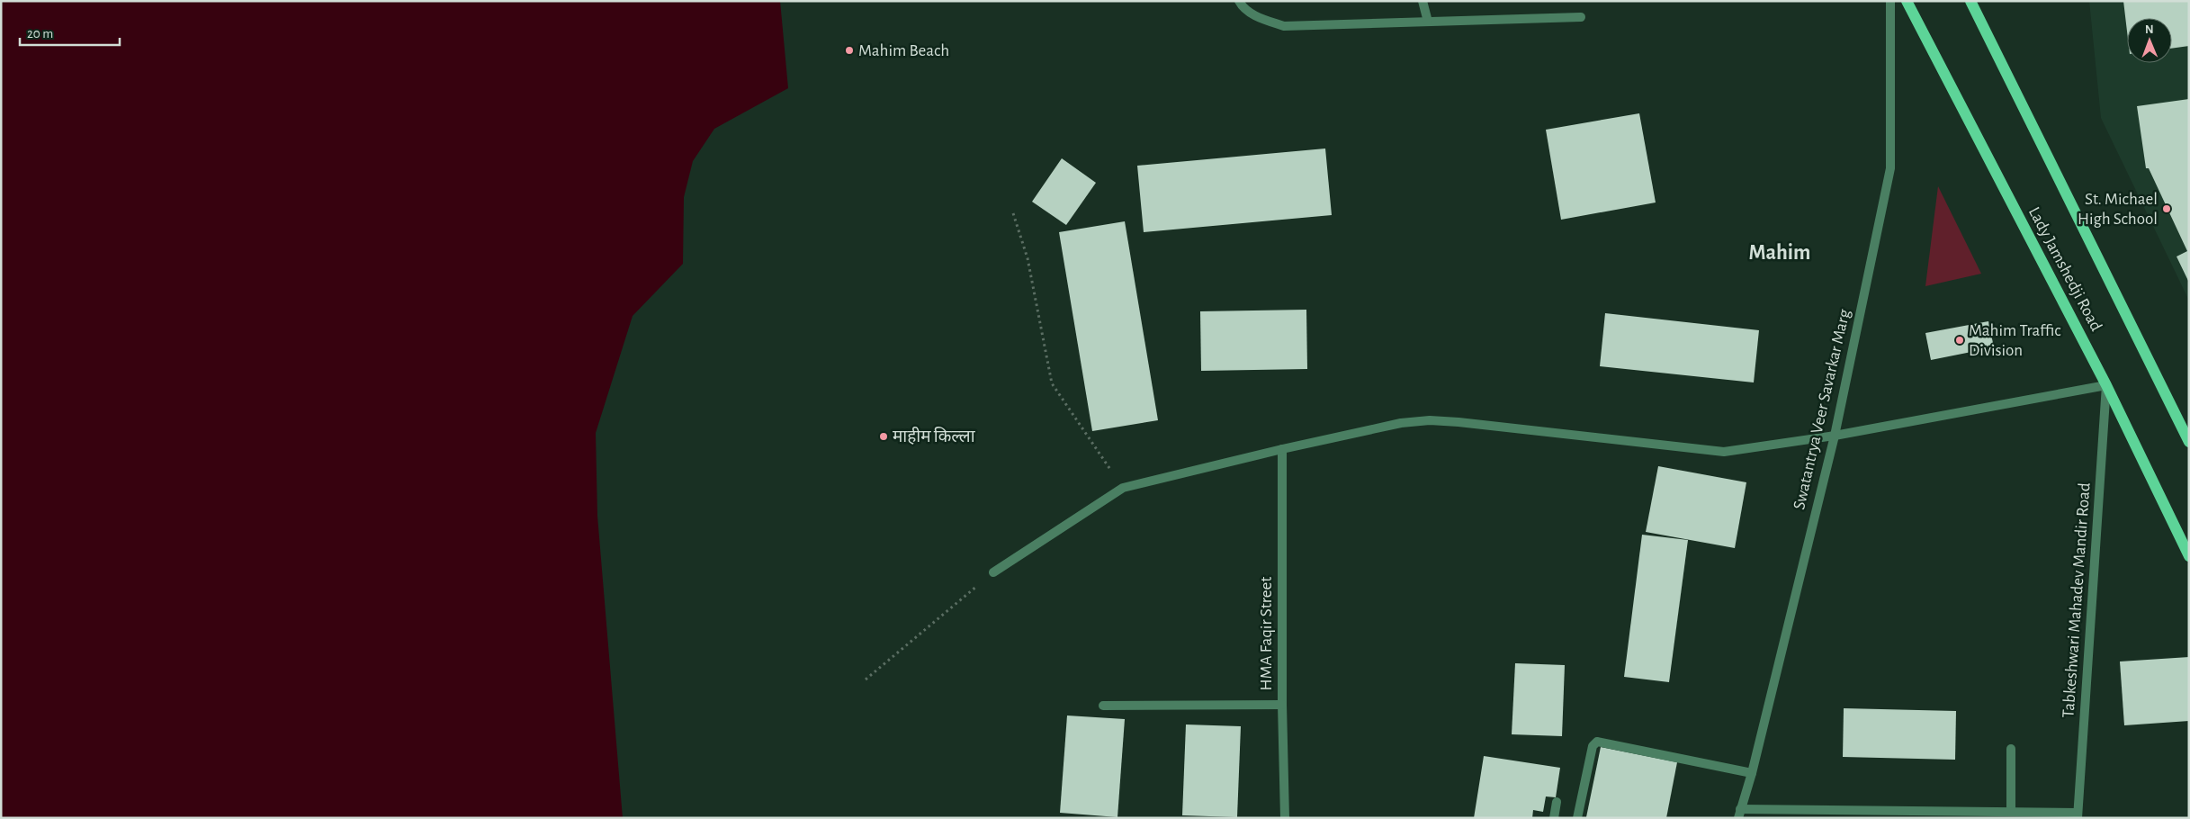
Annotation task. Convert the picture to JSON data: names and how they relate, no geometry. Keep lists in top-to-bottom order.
{
  "streets": {
    "main road": ["Lady Jamshedji Road"],
    "street": ["Swatantrya Veer Savarkar Marg", "Tabkeshwari Mahadev Mandir Road", "HMA Faqir Street"]
  },
  "crossings": [
    ["Lady Jamshedji Road", "Tabkeshwari Mahadev Mandir Road"]
  ],
  "districts": ["Mahim"],
  "places": [
    "Mahim Beach",
    "St. Michael High School",
    "Mahim Traffic Division",
    "माहीम किल्ला"
  ],
  "scale_bar": "20 m",
  "north": "top"
}
